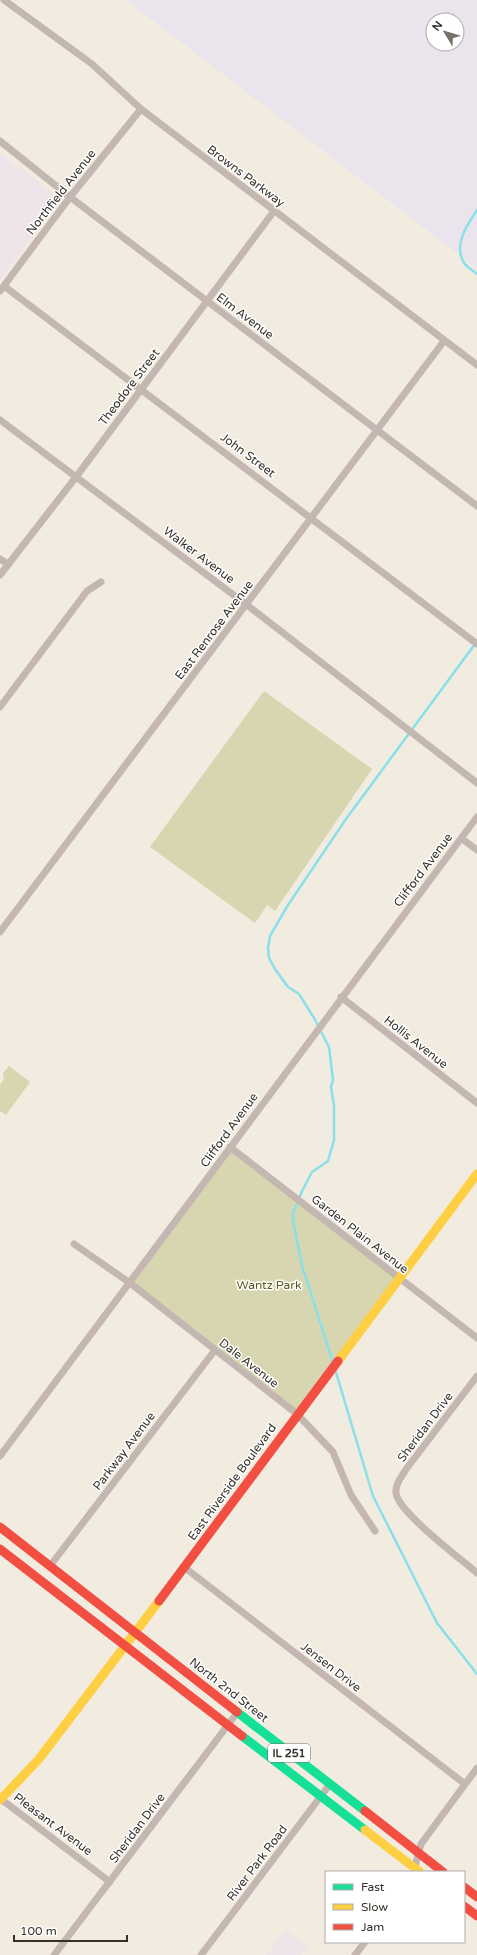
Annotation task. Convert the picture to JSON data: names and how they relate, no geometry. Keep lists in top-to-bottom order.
{
  "streets": {
    "main road": ["East Riverside Boulevard", "North 2nd Street", "IL 251"],
    "street": [
      "Browns Parkway",
      "Northfield Avenue",
      "Elm Avenue",
      "Theodore Street",
      "John Street",
      "Walker Avenue",
      "East Renrose Avenue",
      "Clifford Avenue",
      "Hollis Avenue",
      "Garden Plain Avenue",
      "Dale Avenue",
      "Sheridan Drive",
      "Parkway Avenue",
      "Jensen Drive",
      "Pleasant Avenue",
      "River Park Road"
    ]
  },
  "crossings": [
    ["Browns Parkway", "Northfield Avenue"],
    ["Browns Parkway", "Theodore Street"],
    ["Browns Parkway", "East Renrose Avenue"],
    ["Northfield Avenue", "Elm Avenue"],
    ["Northfield Avenue", "John Street"],
    ["Elm Avenue", "Theodore Street"],
    ["Elm Avenue", "East Renrose Avenue"],
    ["Theodore Street", "John Street"],
    ["Theodore Street", "Walker Avenue"],
    ["John Street", "East Renrose Avenue"],
    ["Walker Avenue", "East Renrose Avenue"],
    ["Clifford Avenue", "Hollis Avenue"],
    ["Clifford Avenue", "Garden Plain Avenue"],
    ["Clifford Avenue", "Dale Avenue"],
    ["Garden Plain Avenue", "East Riverside Boulevard"],
    ["Dale Avenue", "Parkway Avenue"],
    ["Dale Avenue", "East Riverside Boulevard"],
    ["Sheridan Drive", "North 2nd Street"],
    ["Sheridan Drive", "IL 251"],
    ["Sheridan Drive", "Pleasant Avenue"],
    ["Parkway Avenue", "North 2nd Street"],
    ["East Riverside Boulevard", "Jensen Drive"],
    ["East Riverside Boulevard", "North 2nd Street"],
    ["East Riverside Boulevard", "IL 251"],
    ["East Riverside Boulevard", "Pleasant Avenue"],
    ["North 2nd Street", "River Park Road"],
    ["IL 251", "River Park Road"]
  ],
  "parks": ["Wantz Park"],
  "legend": ["Fast", "Slow", "Jam"],
  "scale_bar": "100 m",
  "north": "top left"
}
